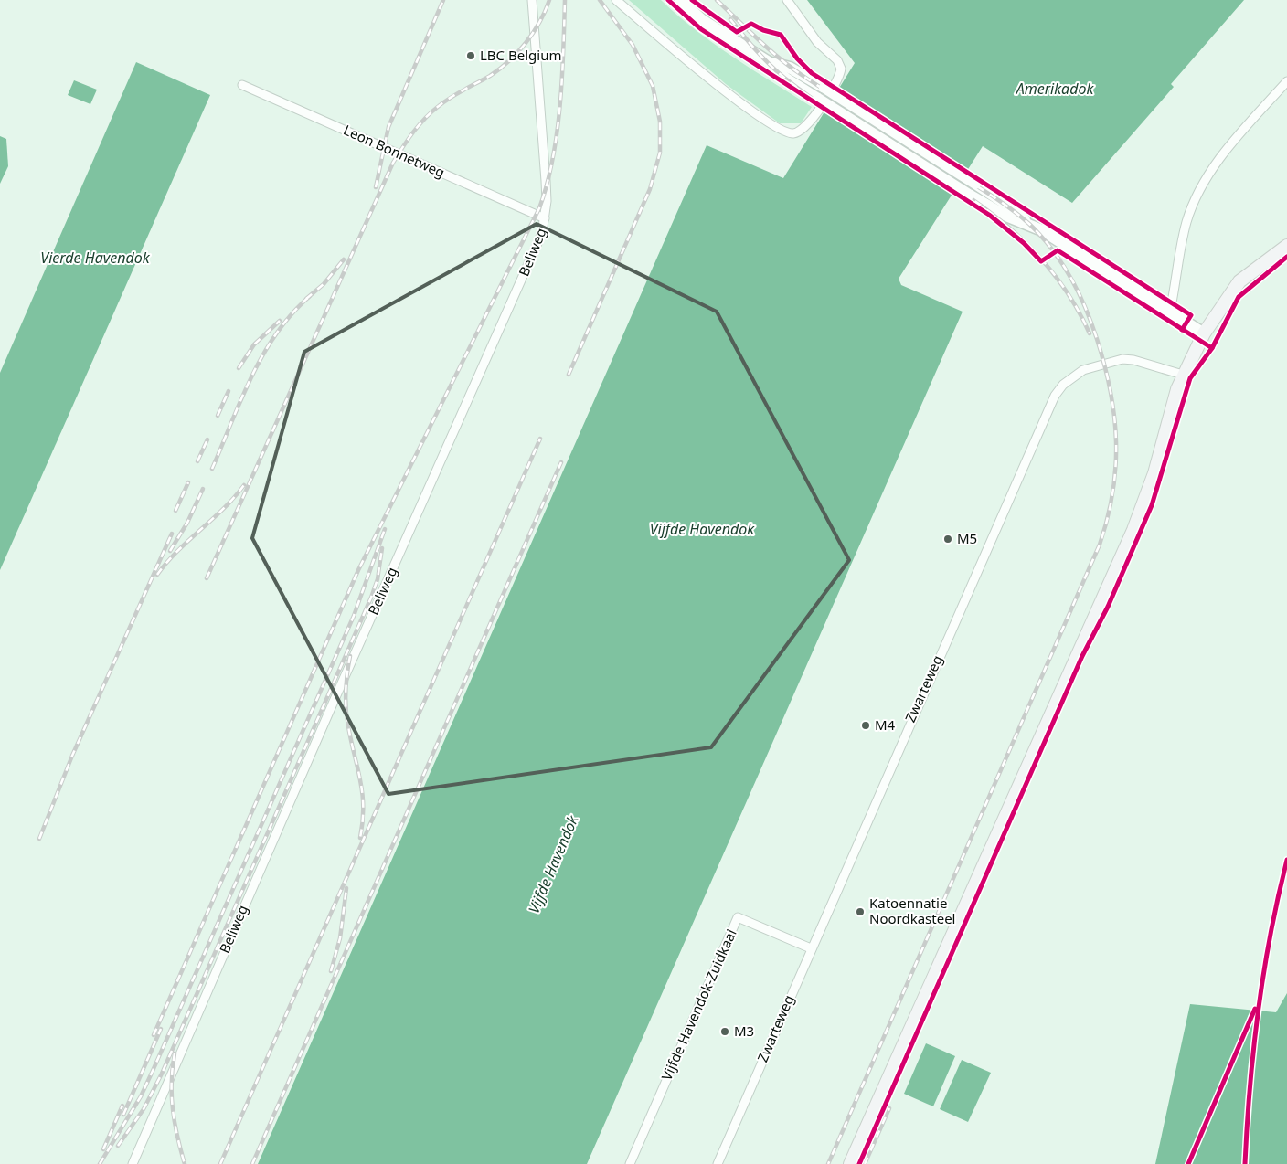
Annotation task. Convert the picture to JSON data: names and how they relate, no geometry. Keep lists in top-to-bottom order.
{
  "streets": {
    "street": [
      "Leon Bonnetweg",
      "Beliweg",
      "Zwarteweg",
      "Vijfde Havendok-Zuidkaai"
    ]
  },
  "crossings": [
    ["Leon Bonnetweg", "Beliweg"],
    ["Zwarteweg", "Vijfde Havendok-Zuidkaai"]
  ],
  "water": ["Amerikadok", "Vierde Havendok", "Vijfde Havendok"],
  "places": [
    "LBC Belgium",
    "M5",
    "M4",
    "Katoennatie Noordkasteel",
    "M3"
  ]
}
